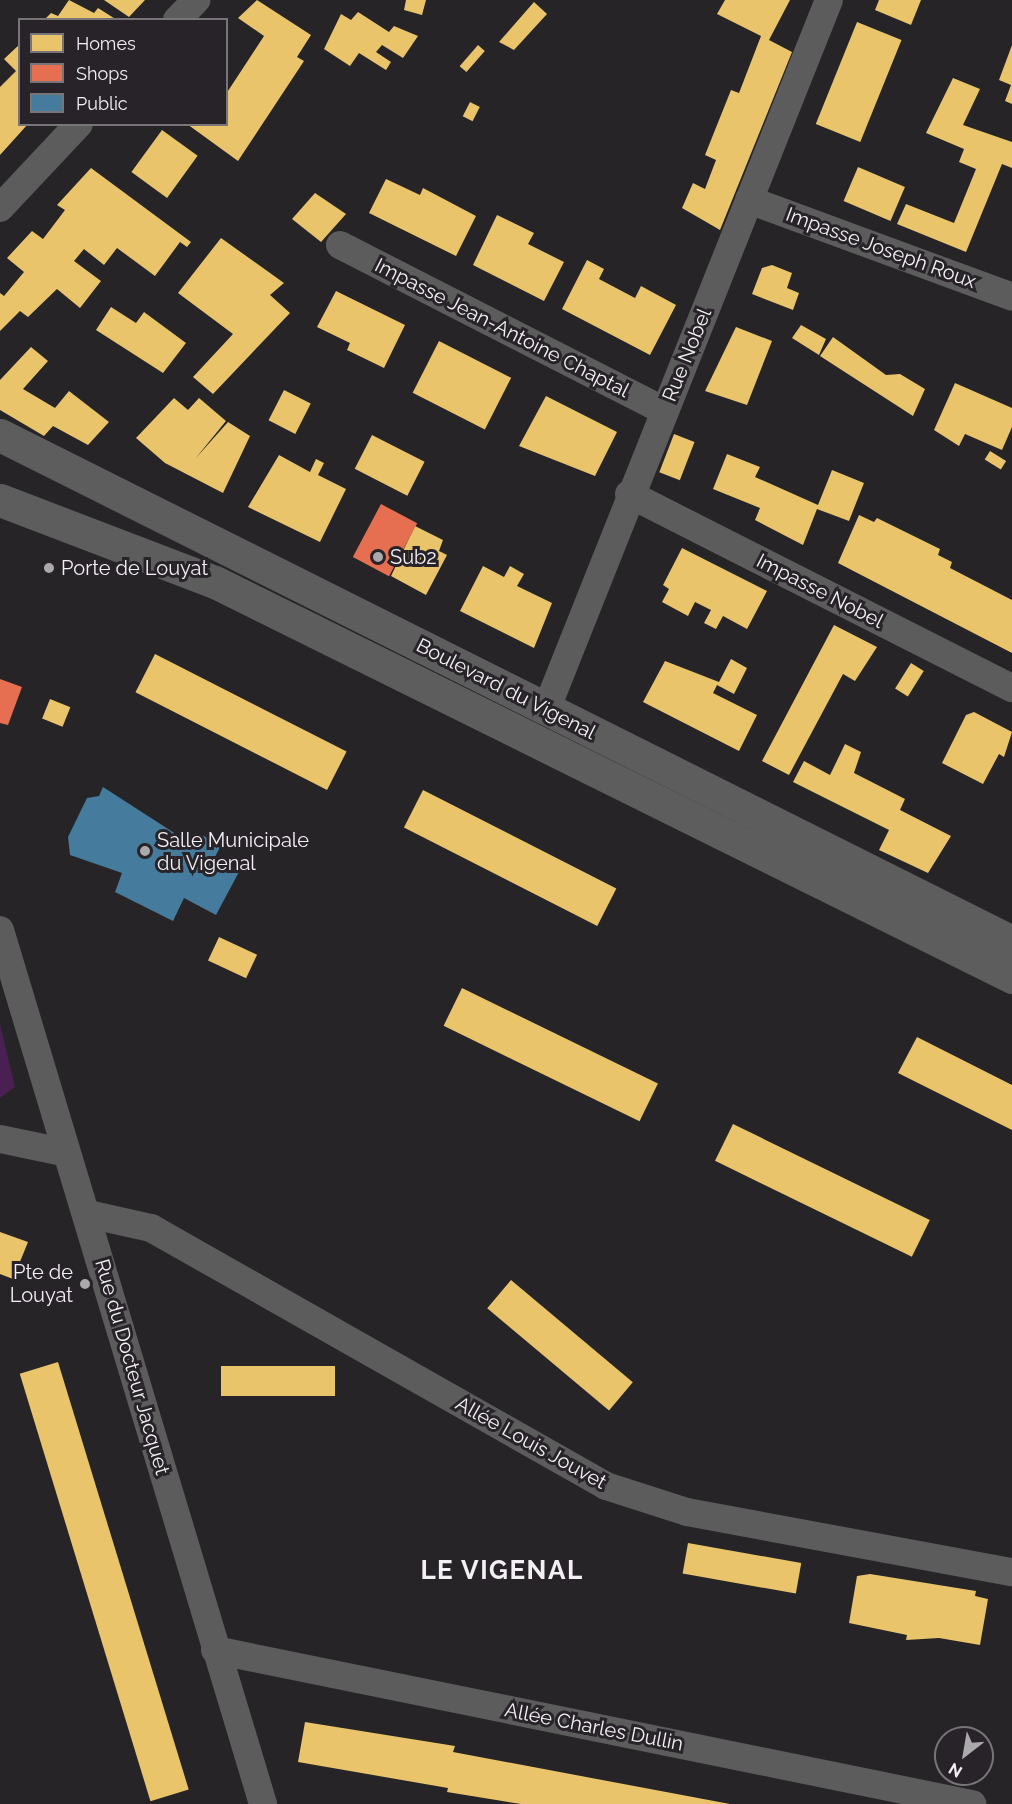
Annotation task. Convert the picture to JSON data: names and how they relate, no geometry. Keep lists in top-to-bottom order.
{
  "streets": {
    "main road": ["Boulevard du Vigenal"],
    "street": [
      "Impasse Joseph Roux",
      "Impasse Jean-Antoine Chaptal",
      "Rue Nobel",
      "Impasse Nobel",
      "Rue du Docteur Jacquet",
      "Allée Louis Jouvet",
      "Allée Charles Dullin"
    ]
  },
  "crossings": [
    ["Impasse Joseph Roux", "Rue Nobel"],
    ["Impasse Jean-Antoine Chaptal", "Rue Nobel"],
    ["Rue Nobel", "Impasse Nobel"],
    ["Rue Nobel", "Boulevard du Vigenal"],
    ["Rue du Docteur Jacquet", "Allée Louis Jouvet"],
    ["Rue du Docteur Jacquet", "Allée Charles Dullin"]
  ],
  "districts": ["LE VIGENAL"],
  "places": [
    "Sub2",
    "Porte de Louyat",
    "Salle Municipale du Vigenal",
    "Pte de Louyat"
  ],
  "legend": ["Homes", "Shops", "Public"],
  "north": "bottom left"
}
